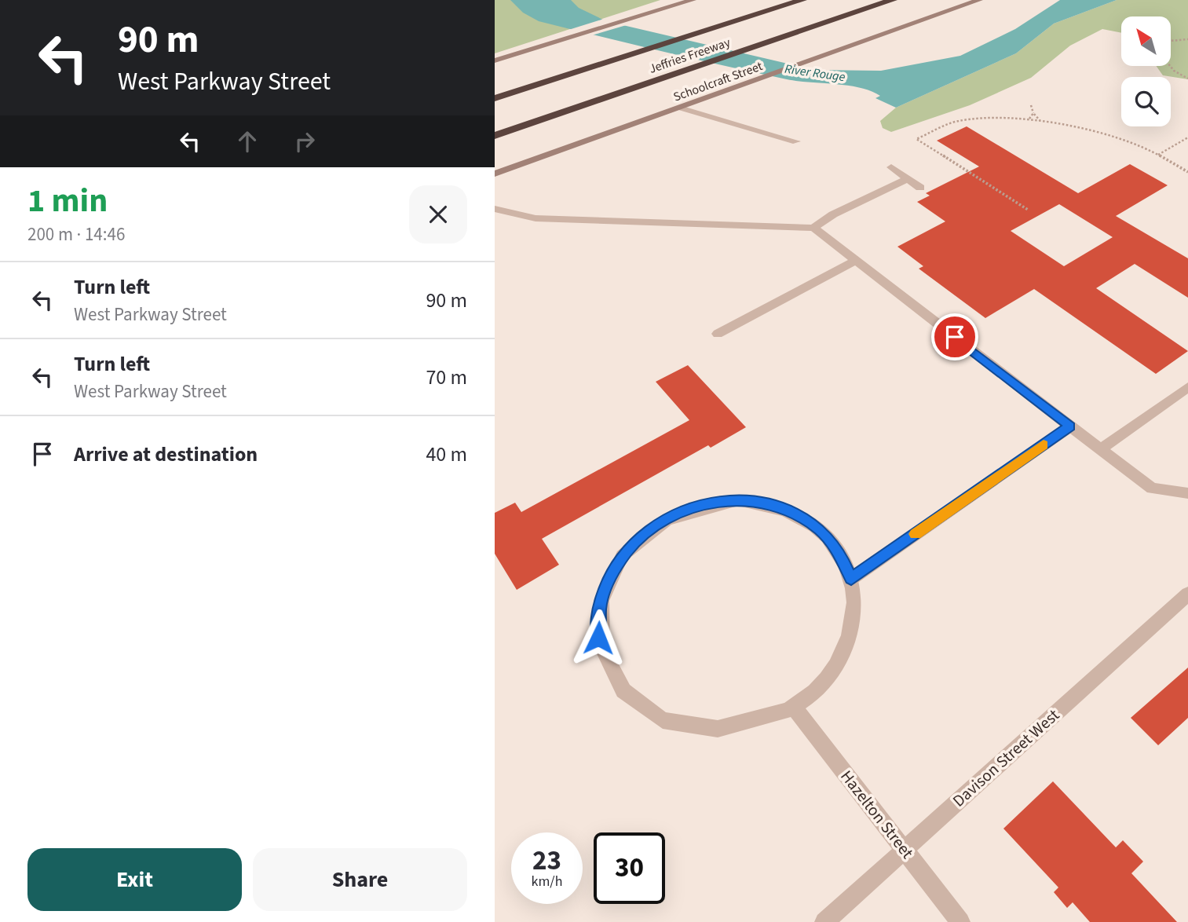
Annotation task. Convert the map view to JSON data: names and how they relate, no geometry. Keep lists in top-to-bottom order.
{
  "streets": {
    "highway": ["Jeffries Freeway"],
    "main road": ["Schoolcraft Street"],
    "street": ["Davison Street West", "Hazelton Street"]
  },
  "crossings": [
    ["Davison Street West", "Hazelton Street"]
  ],
  "water": ["River Rouge"],
  "north": "top left",
  "page": {
    "turn": ["90 m", "West Parkway Street"],
    "heading": ["1 min", "200 m · 14:46"],
    "list": [
      {
        "name": "Turn left",
        "note": "West Parkway Street",
        "value": "90 m"
      },
      {
        "name": "Turn left",
        "note": "West Parkway Street",
        "value": "70 m"
      },
      {
        "name": "Arrive at destination",
        "value": "40 m"
      }
    ],
    "speed": "23 km/h",
    "limit": "30",
    "buttons": ["Exit", "Share"]
  }
}
